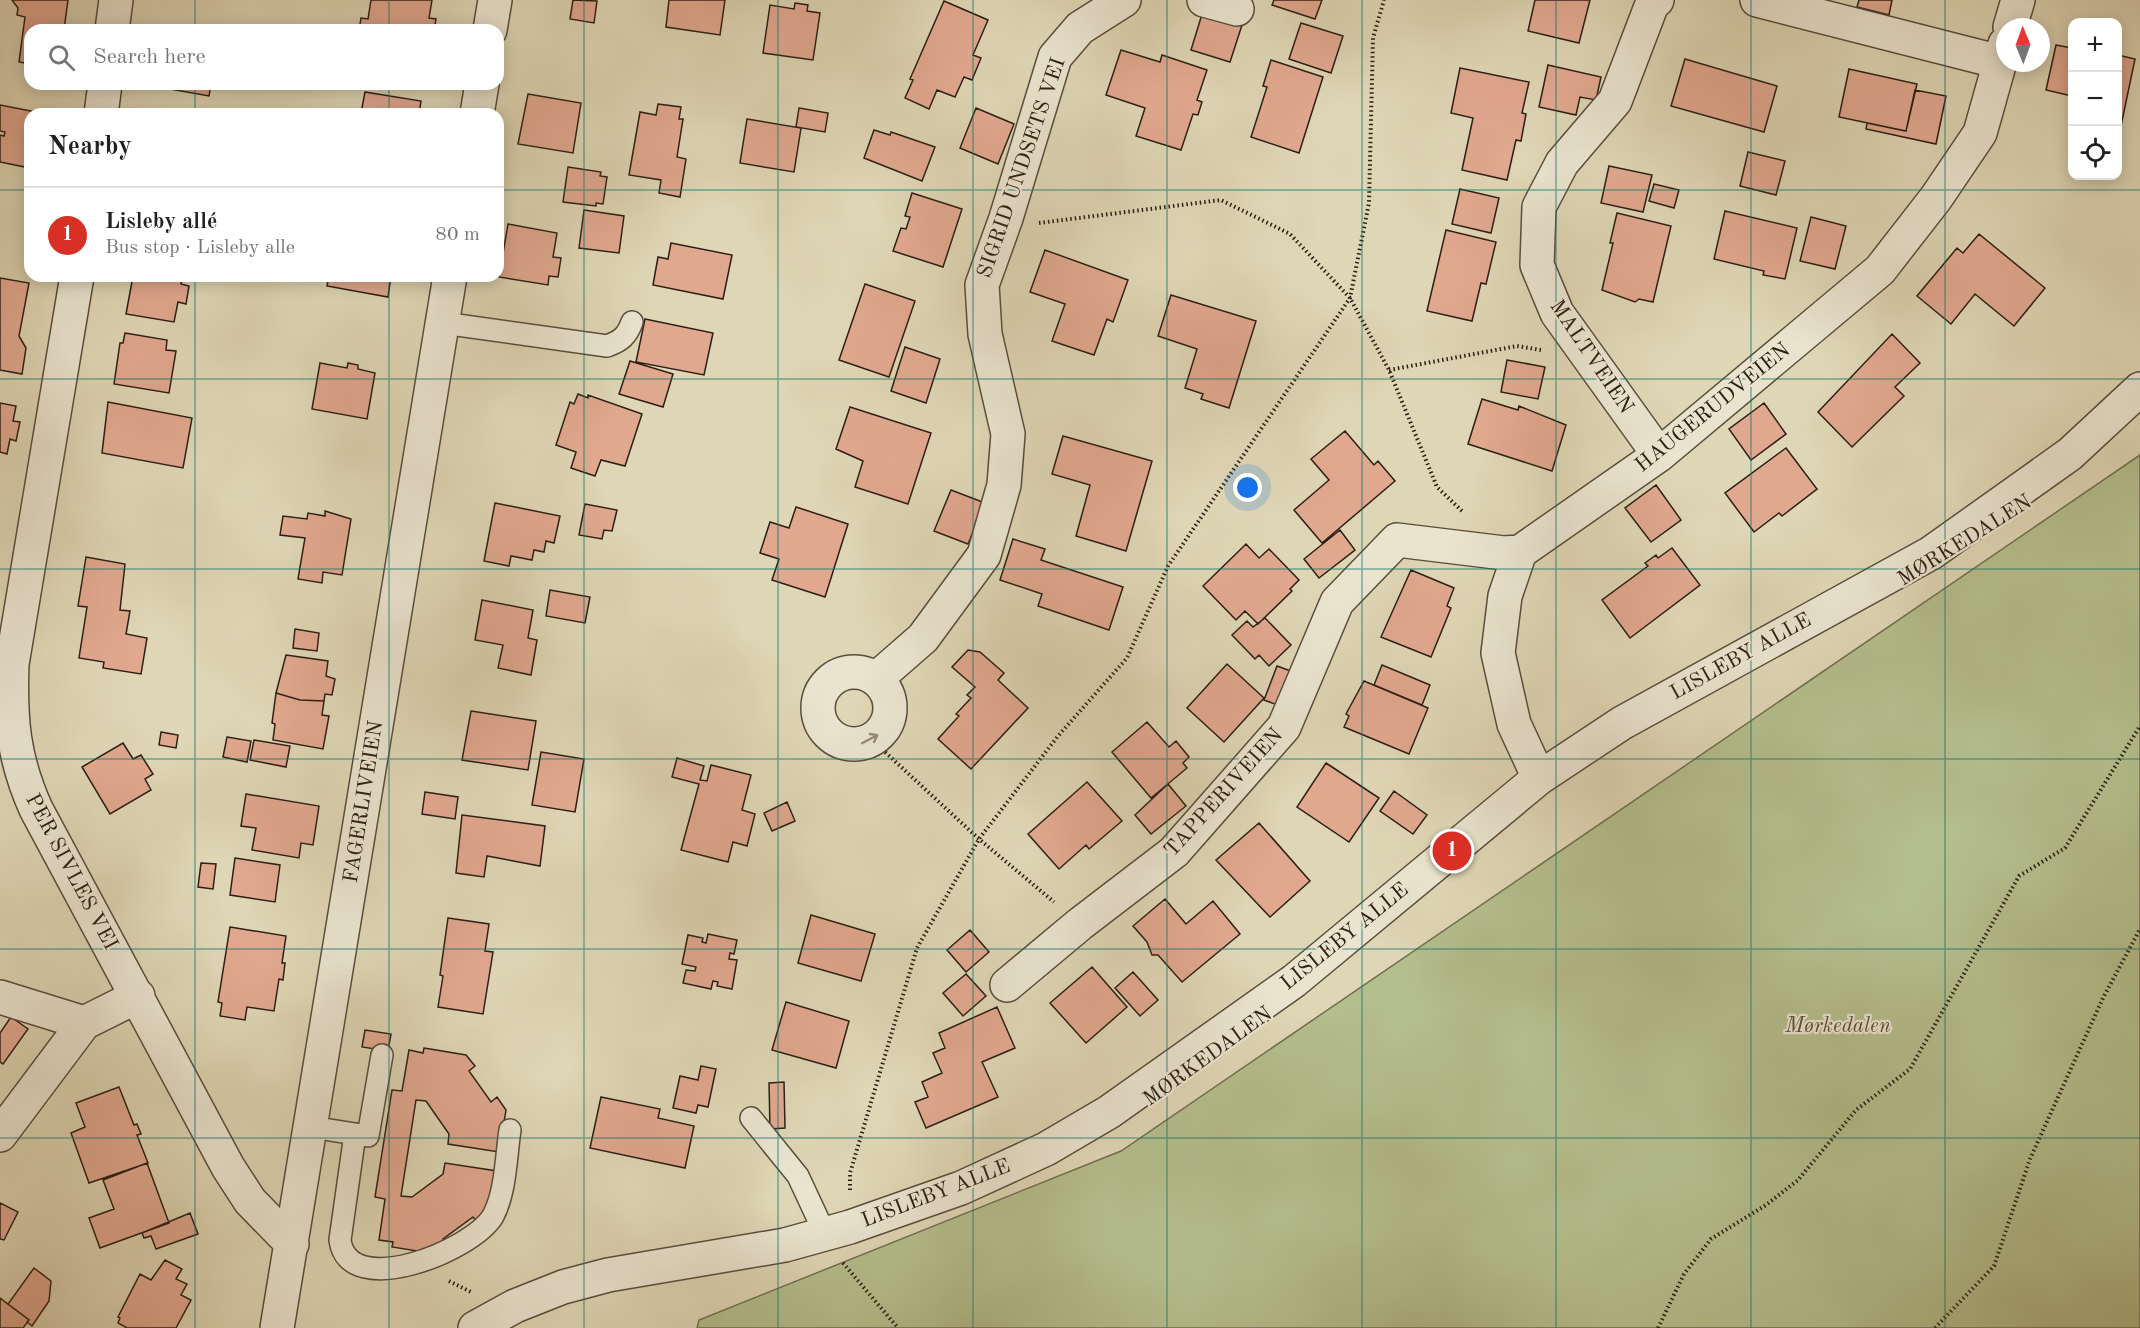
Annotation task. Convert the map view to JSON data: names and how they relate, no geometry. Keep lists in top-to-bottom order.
{
  "streets": {
    "street": [
      "SIGRID UNDSETS VEI",
      "MALTVEIEN",
      "HAUGERUDVEIEN",
      "LISLEBY ALLE",
      "TAPPERIVEIEN",
      "FAGERLIVEIEN",
      "PER SIVLES VEI"
    ]
  },
  "crossings": [
    ["MALTVEIEN", "HAUGERUDVEIEN"],
    ["HAUGERUDVEIEN", "TAPPERIVEIEN"],
    ["FAGERLIVEIEN", "PER SIVLES VEI"]
  ],
  "parks": ["Mørkedalen"],
  "north": "top",
  "page": {
    "map_buttons": ["+", "−"],
    "search": "Search here",
    "heading": "Nearby",
    "list": [
      {
        "mark": "1",
        "name": "Lisleby allé",
        "note": "Bus stop · Lisleby alle",
        "value": "80 m"
      }
    ],
    "pins": "1"
  }
}
